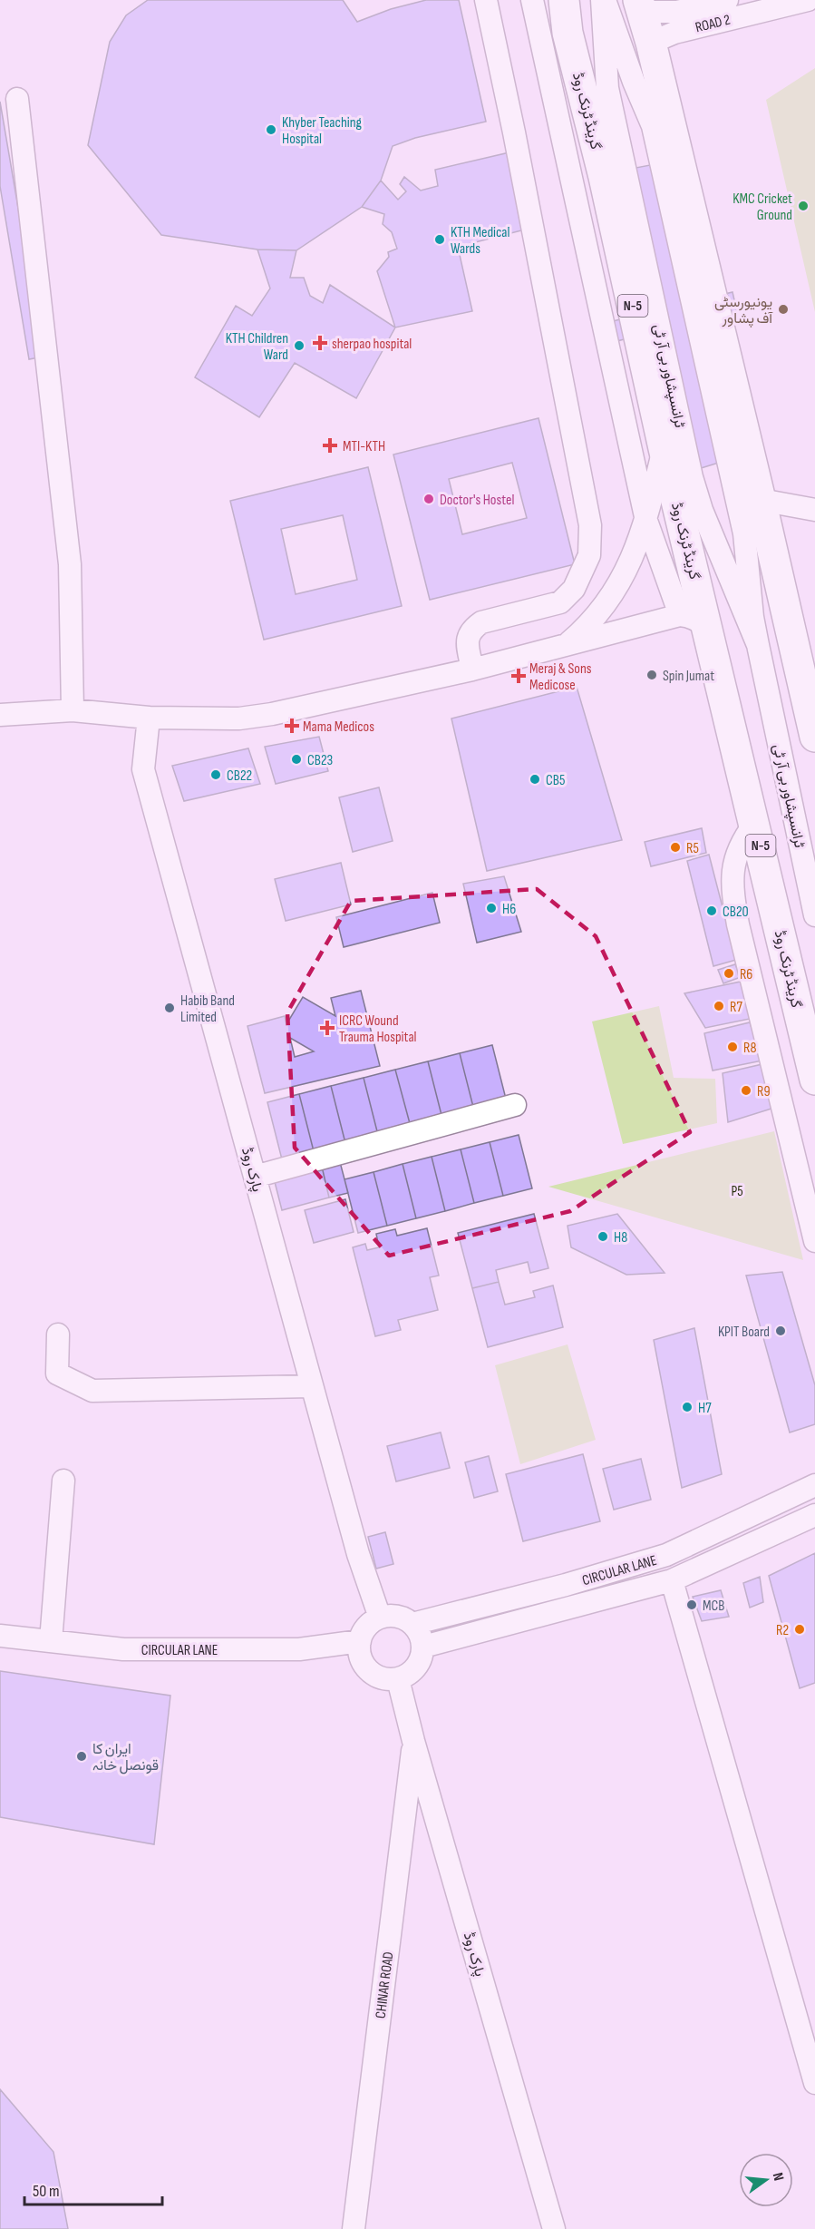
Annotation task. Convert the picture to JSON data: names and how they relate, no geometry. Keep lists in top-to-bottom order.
{
  "streets": {
    "highway": ["گرینڈ ٹرنک روڈ", "N-5"],
    "street": [
      "ROAD 2",
      "ٹرانسپشاور بی آر ٹی",
      "پارک روڈ",
      "CIRCULAR LANE",
      "CHINAR ROAD"
    ]
  },
  "crossings": [
    ["پارک روڈ", "CIRCULAR LANE"],
    ["پارک روڈ", "CHINAR ROAD"]
  ],
  "parks": ["P5"],
  "places": {
    "other": [
      "Khyber Teaching Hospital",
      "KMC Cricket Ground",
      "KTH Medical Wards",
      "یونیورسٹی آف پشاور",
      "KTH Children Ward",
      "Doctor's Hostel",
      "Spin Jumat",
      "CB23",
      "CB22",
      "CB5",
      "R5",
      "H6",
      "CB20",
      "R6",
      "R7",
      "Habib Band Limited",
      "R8",
      "R9",
      "H8",
      "KPIT Board",
      "H7",
      "MCB",
      "R2",
      "ایران کا قونصل خانہ"
    ],
    "health": [
      "sherpao hospital",
      "MTI-KTH",
      "Meraj & Sons Medicose",
      "Mama Medicos",
      "ICRC Wound Trauma Hospital"
    ]
  },
  "scale_bar": "50 m",
  "north": "right"
}
